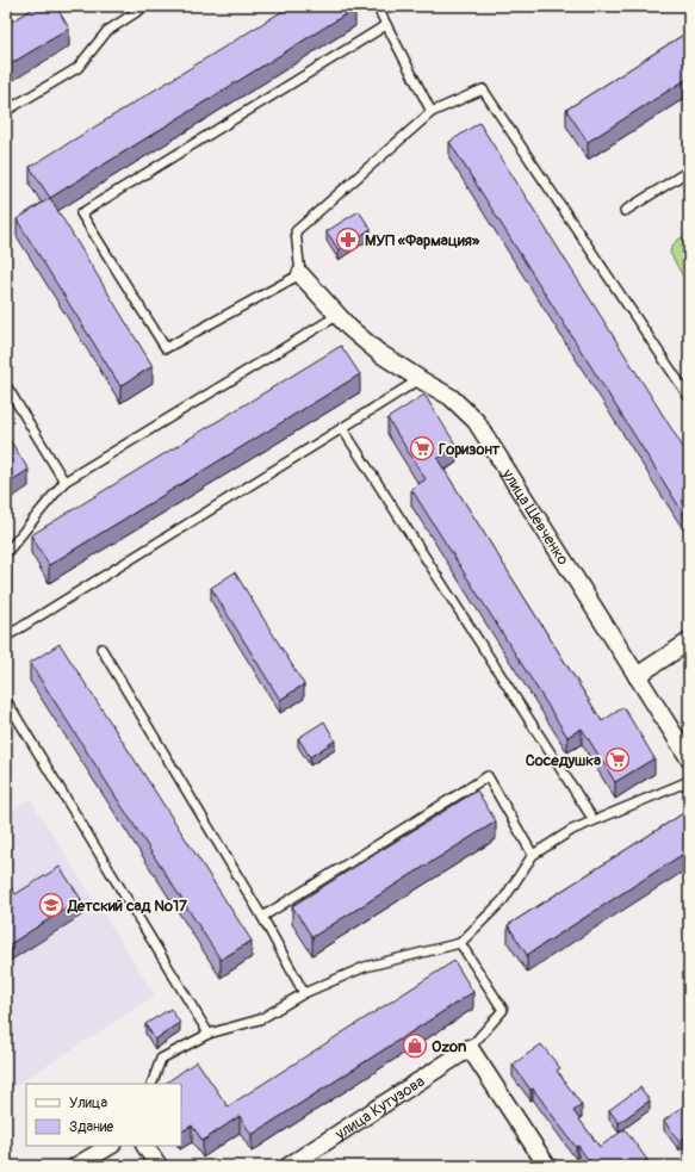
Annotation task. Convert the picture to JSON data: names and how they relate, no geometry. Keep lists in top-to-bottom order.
{
  "streets": {
    "street": ["улица Шевченко", "улица Кутузова"]
  },
  "places": {
    "pharmacy": ["МУП «Фармация»"],
    "supermarket": ["Горизонт", "Соседушка"],
    "school or university": ["Детский сад №17"],
    "shop": ["Ozon"]
  },
  "legend": ["Улица", "Здание"]
}
